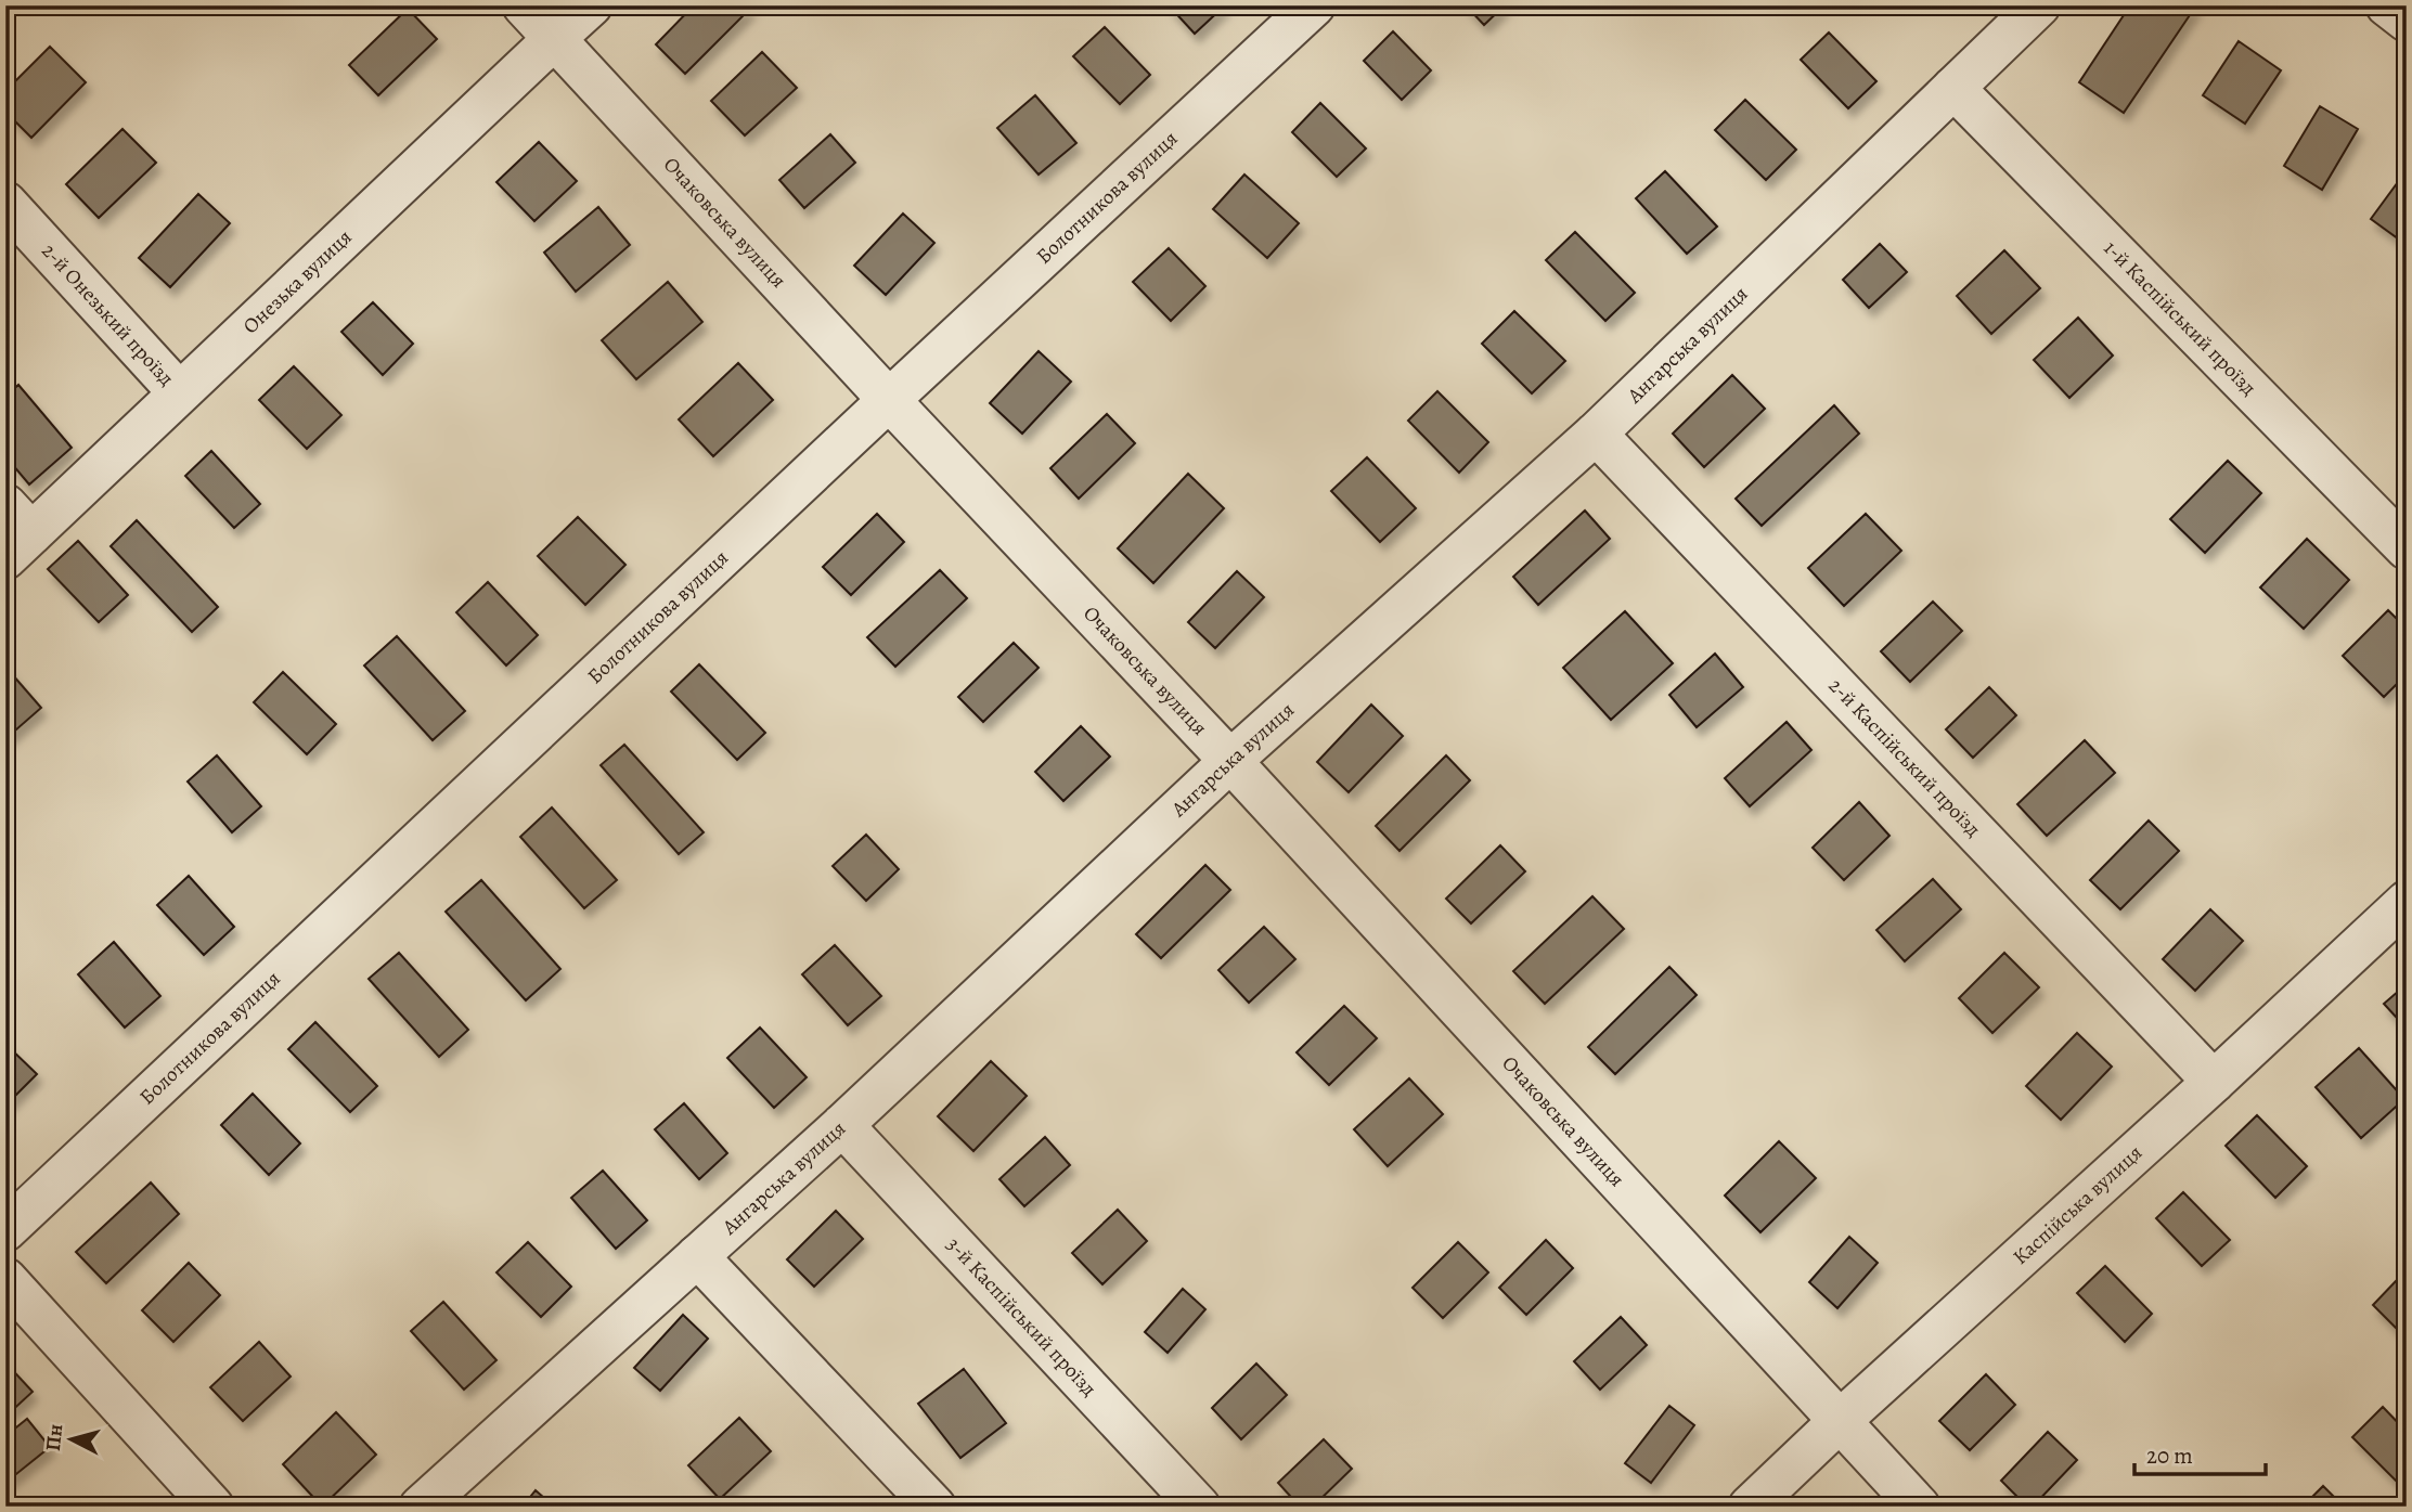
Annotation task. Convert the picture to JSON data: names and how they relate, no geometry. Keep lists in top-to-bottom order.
{
  "streets": {
    "street": [
      "Болотникова вулиця",
      "Очаковська вулиця",
      "Онезька вулиця",
      "2-й Онезький проїзд",
      "1-й Каспійський проїзд",
      "Ангарська вулиця",
      "2-й Каспійський проїзд",
      "Каспійська вулиця",
      "3-й Каспійський проїзд"
    ]
  },
  "crossings": [
    ["Болотникова вулиця", "Очаковська вулиця"],
    ["Очаковська вулиця", "Онезька вулиця"],
    ["Очаковська вулиця", "Ангарська вулиця"],
    ["Очаковська вулиця", "Каспійська вулиця"],
    ["Онезька вулиця", "2-й Онезький проїзд"],
    ["1-й Каспійський проїзд", "Ангарська вулиця"],
    ["Ангарська вулиця", "2-й Каспійський проїзд"],
    ["Ангарська вулиця", "3-й Каспійський проїзд"],
    ["2-й Каспійський проїзд", "Каспійська вулиця"]
  ],
  "scale_bar": "20 m",
  "north": "left"
}
